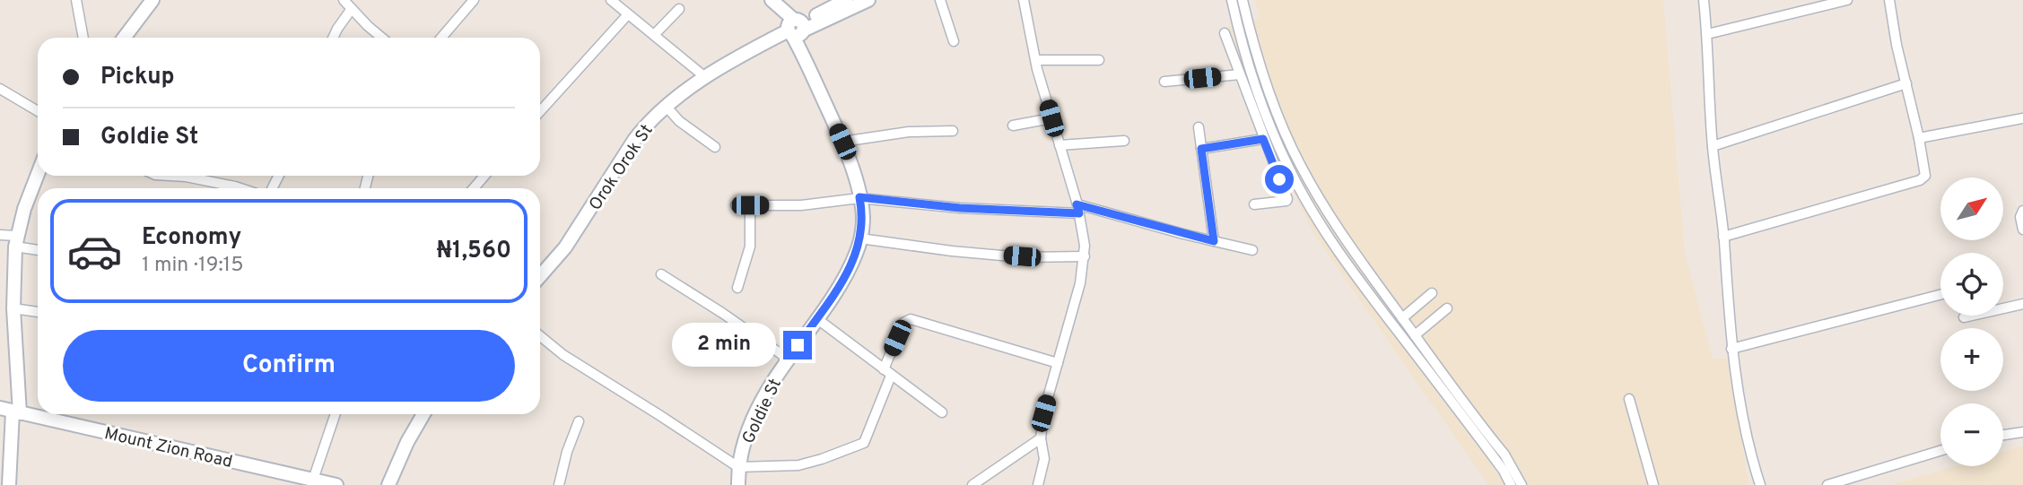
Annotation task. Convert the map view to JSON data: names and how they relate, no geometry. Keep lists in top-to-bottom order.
{
  "streets": {
    "street": ["Orok Orok St", "Goldie St", "Mount Zion Road"]
  },
  "crossings": [
    ["Orok Orok St", "Goldie St"]
  ],
  "north": "top right",
  "page": {
    "banner": ["Pickup", "Goldie St"],
    "map_buttons": ["+", "−"],
    "list": [
      {
        "name": "Economy",
        "note": "1 min · 19:15",
        "value": "₦1,560"
      }
    ],
    "buttons": "Confirm",
    "bubble": "2 min"
  }
}
